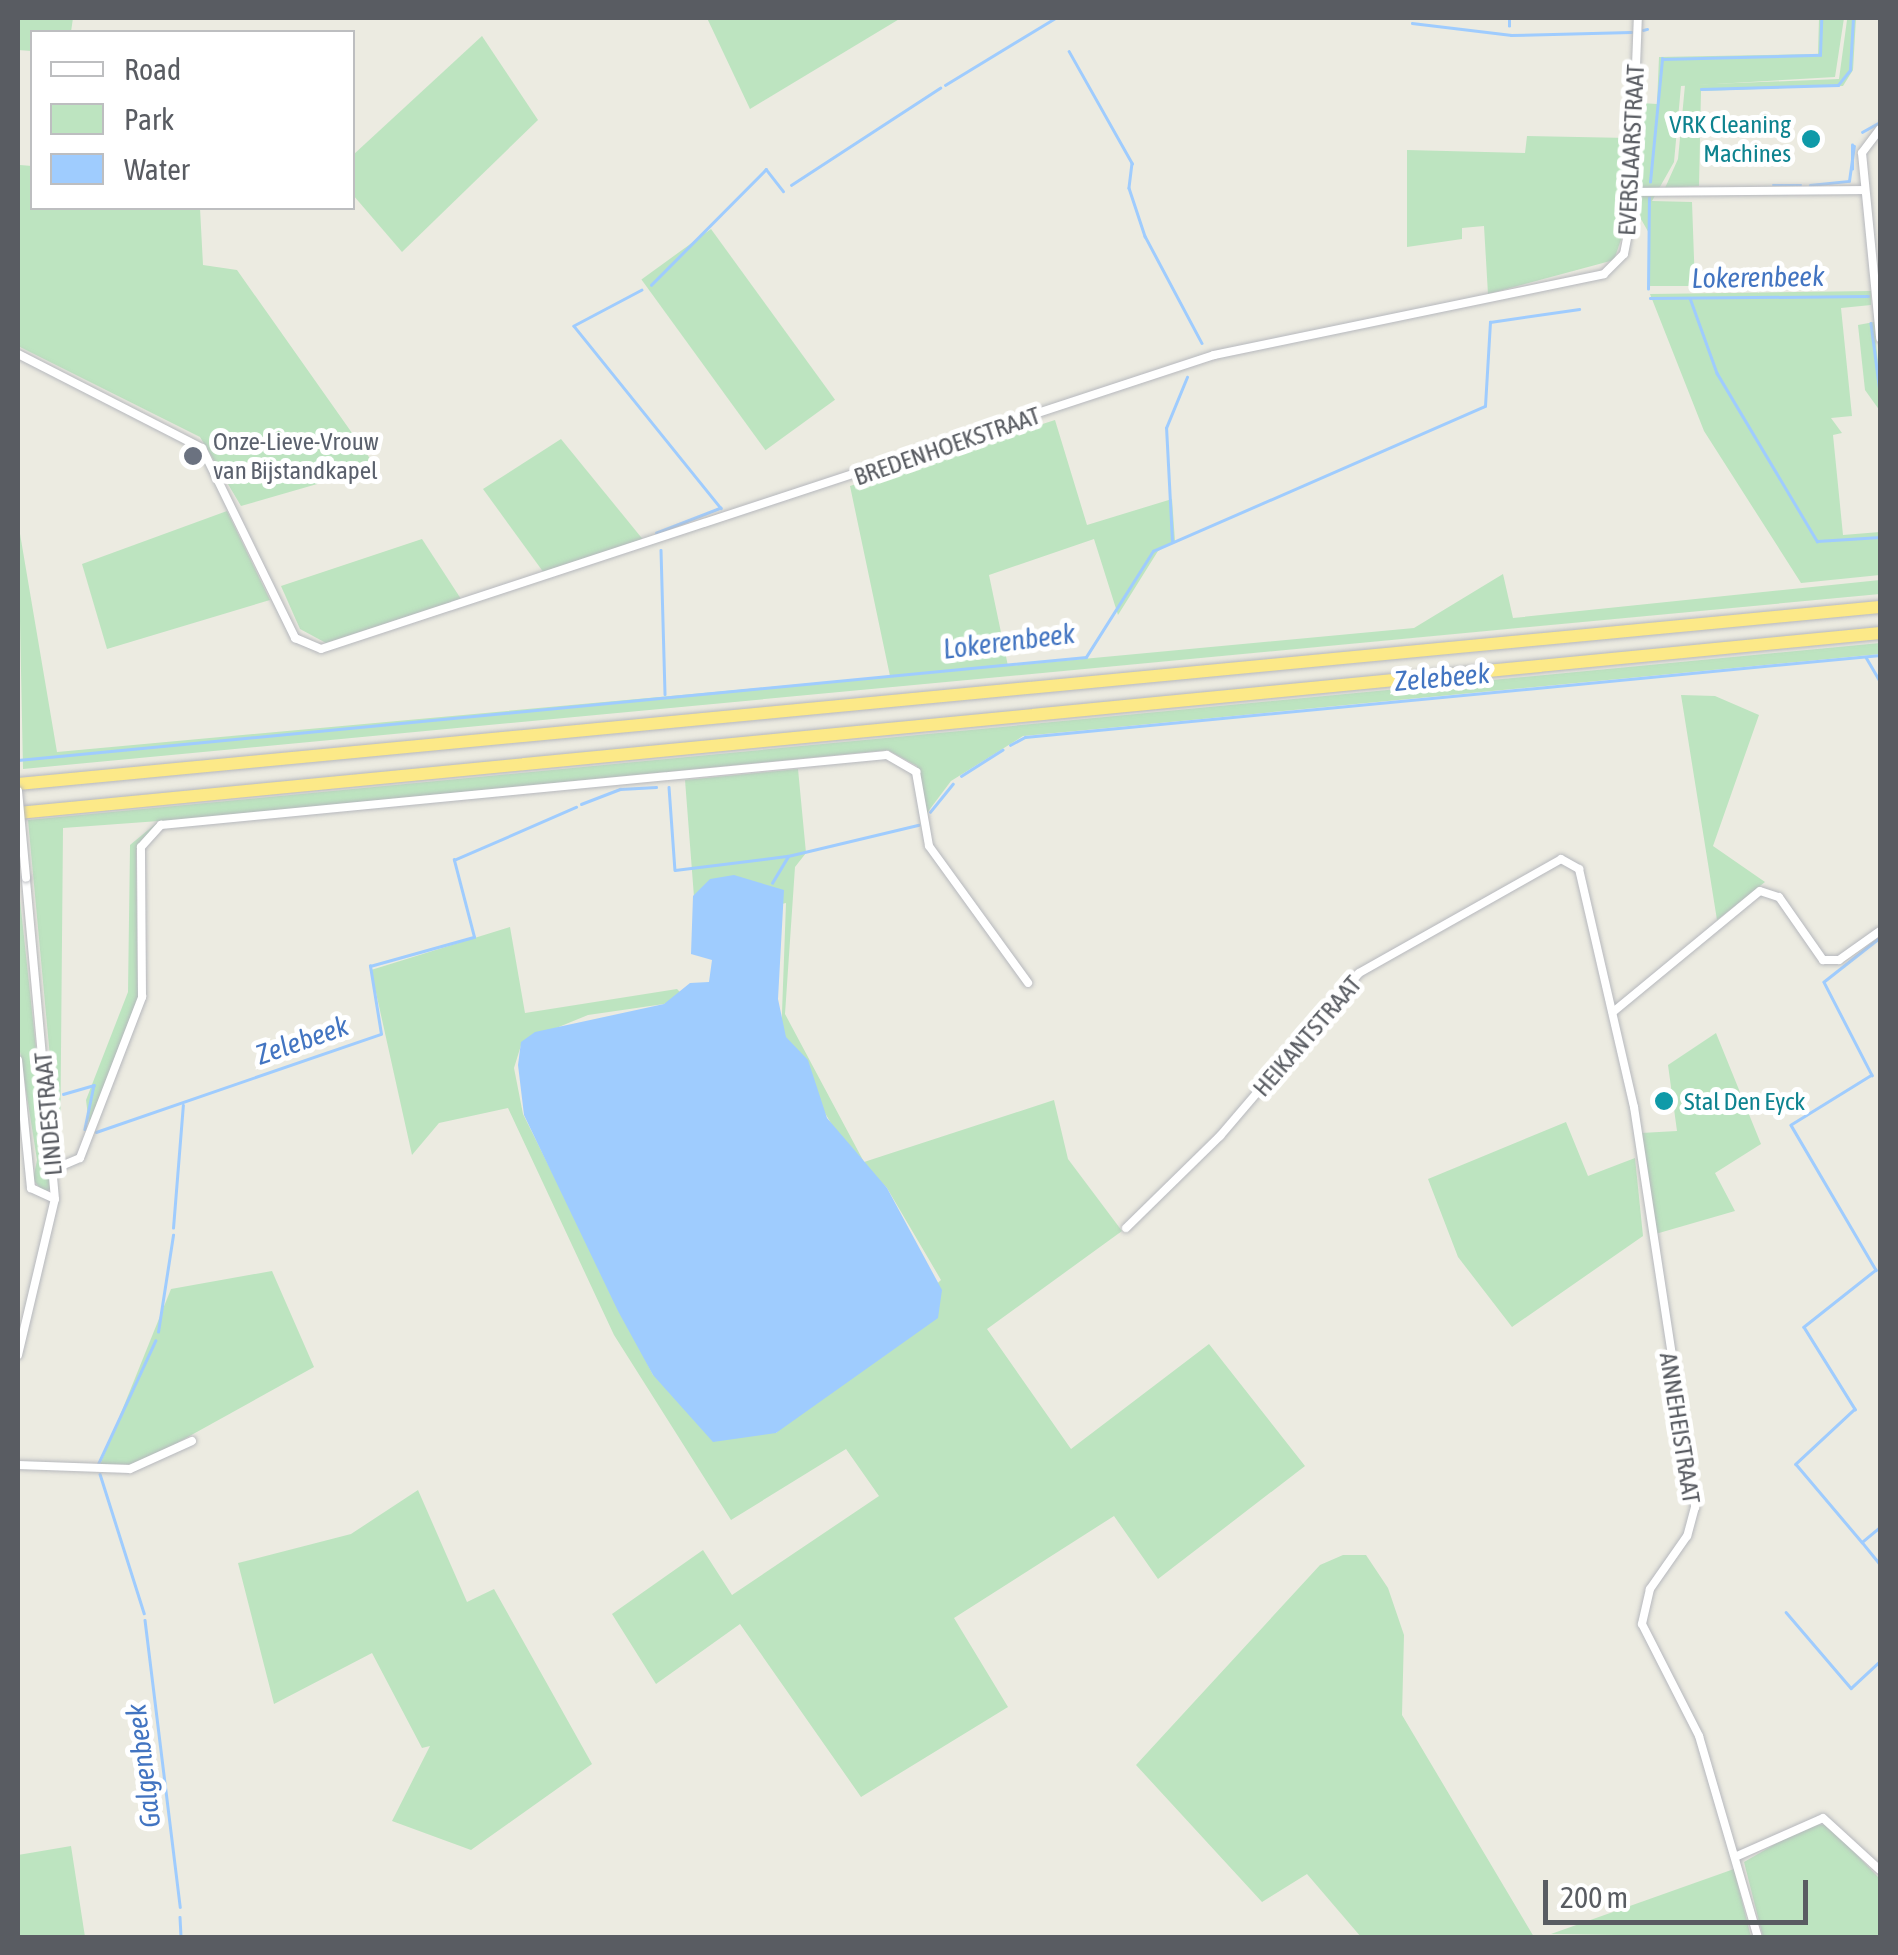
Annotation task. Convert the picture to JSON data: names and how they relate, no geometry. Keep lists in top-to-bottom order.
{
  "streets": {
    "street": [
      "EVERSLAARSTRAAT",
      "BREDENHOEKSTRAAT",
      "HEIKANTSTRAAT",
      "LINDESTRAAT",
      "ANNEHEISTRAAT"
    ]
  },
  "crossings": [
    ["EVERSLAARSTRAAT", "BREDENHOEKSTRAAT"],
    ["HEIKANTSTRAAT", "ANNEHEISTRAAT"]
  ],
  "water": ["Lokerenbeek", "Zelebeek", "Galgenbeek"],
  "places": ["VRK Cleaning Machines", "Onze-Lieve-Vrouw van Bijstandkapel", "Stal Den Eyck"],
  "legend": ["Road", "Park", "Water"],
  "scale_bar": "200 m"
}
